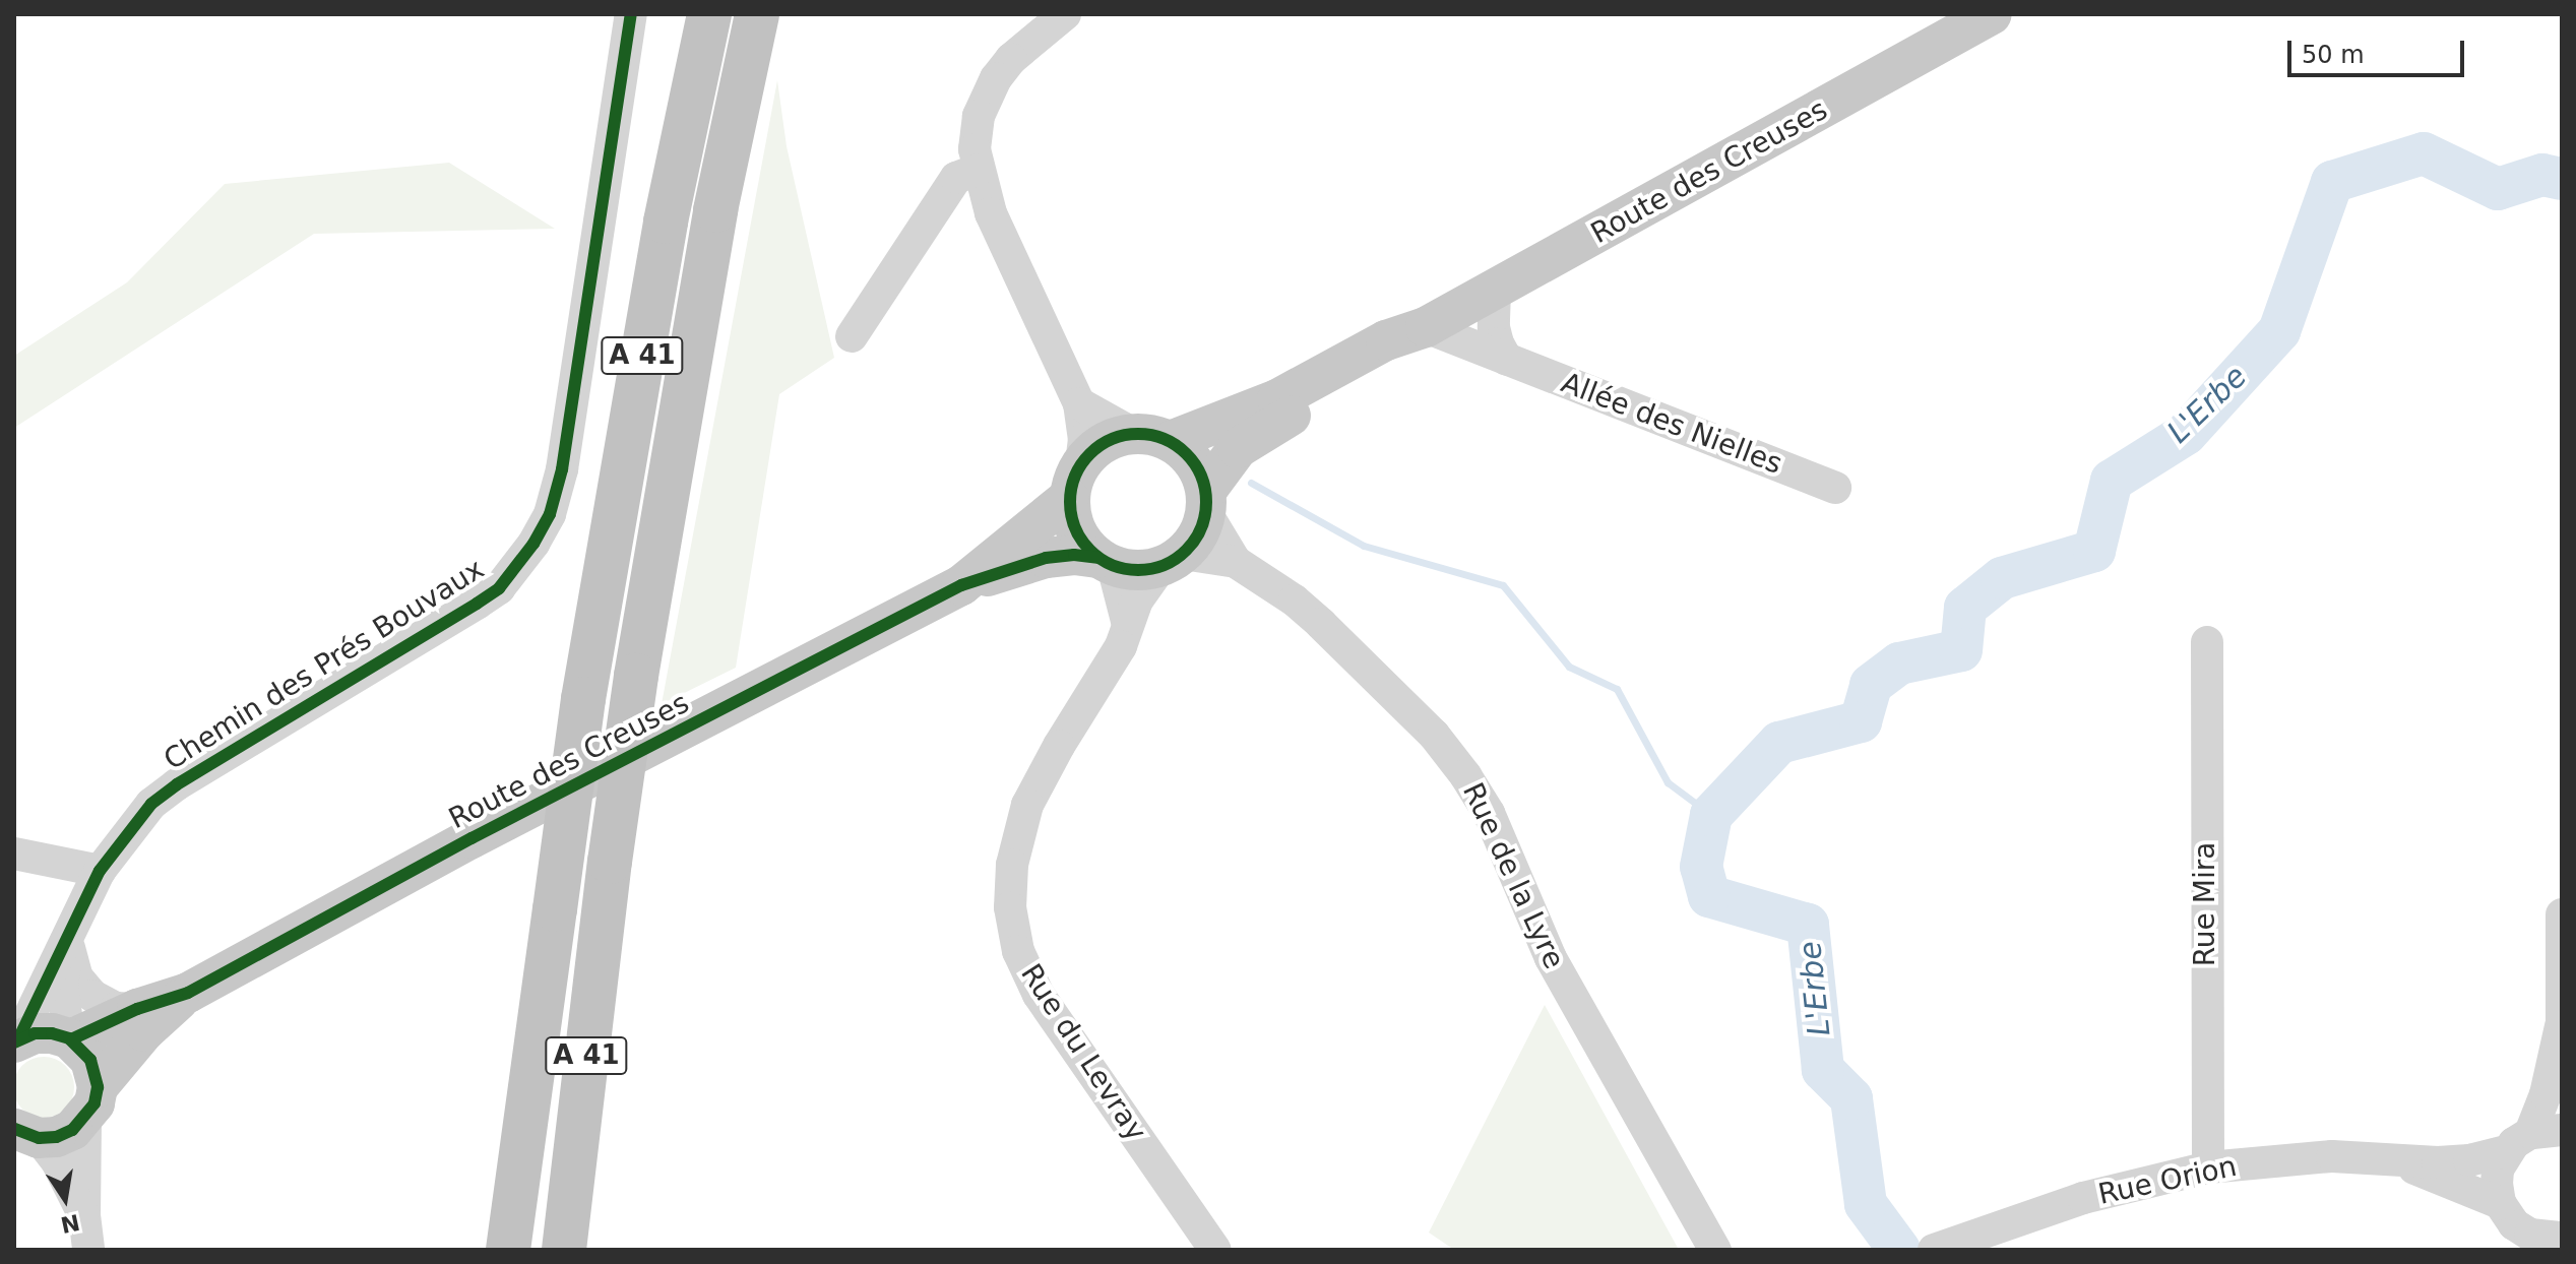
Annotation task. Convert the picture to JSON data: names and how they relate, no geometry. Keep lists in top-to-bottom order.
{
  "streets": {
    "highway": ["A 41"],
    "main road": ["Route des Creuses"],
    "street": [
      "Allée des Nielles",
      "Chemin des Prés Bouvaux",
      "Rue de la Lyre",
      "Rue Mira",
      "Rue du Levray",
      "Rue Orion"
    ]
  },
  "crossings": [
    ["Route des Creuses", "Allée des Nielles"],
    ["Route des Creuses", "Rue de la Lyre"],
    ["Route des Creuses", "Rue du Levray"],
    ["Rue de la Lyre", "Rue du Levray"],
    ["Rue Mira", "Rue Orion"]
  ],
  "water": ["L'Erbe"],
  "scale_bar": "50 m",
  "north": "bottom"
}
